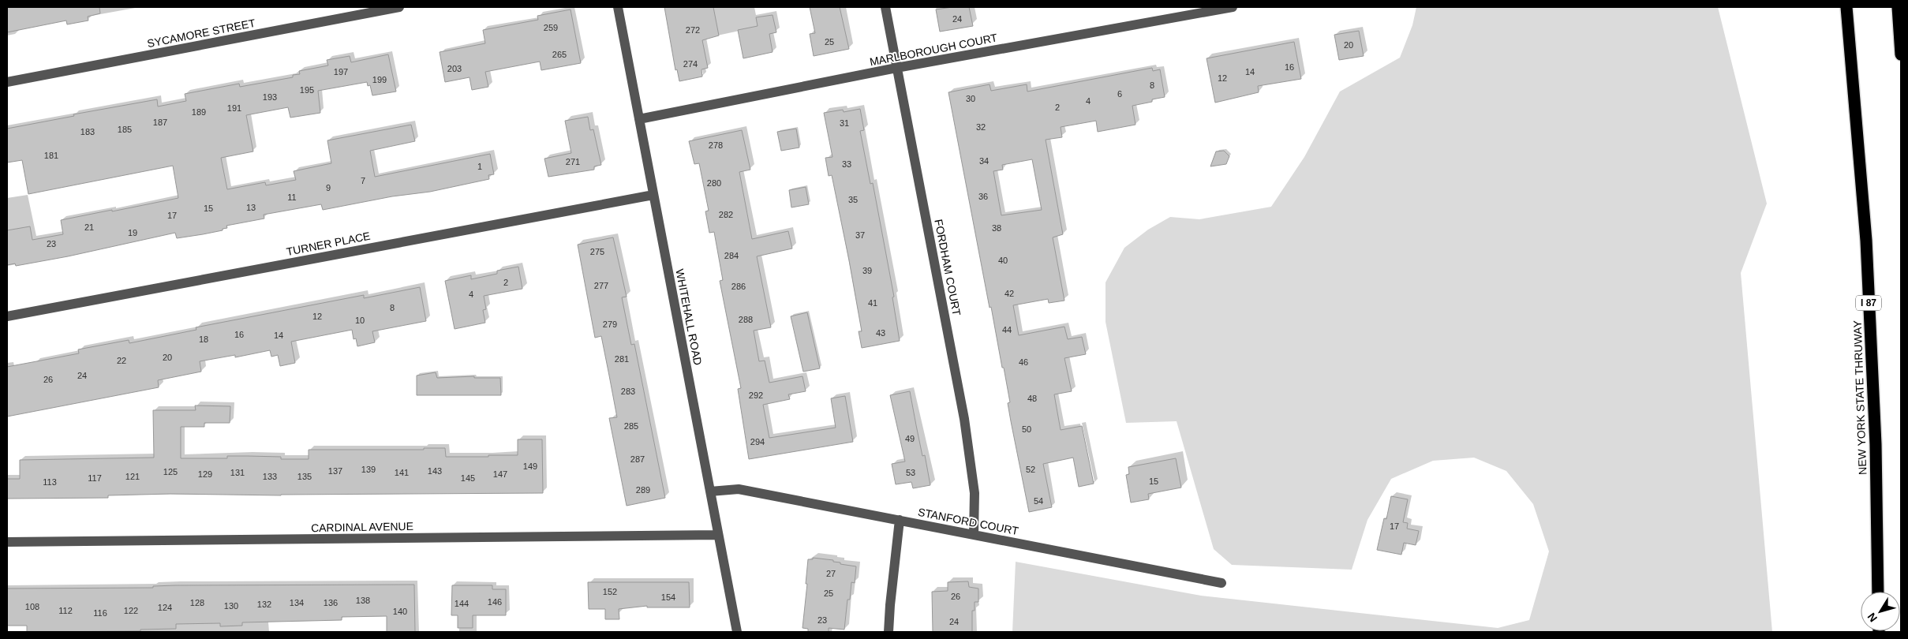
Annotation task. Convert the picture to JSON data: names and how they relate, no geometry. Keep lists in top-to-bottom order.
{
  "streets": {
    "highway": ["I 87", "NEW YORK STATE THRUWAY"],
    "street": [
      "SYCAMORE STREET",
      "MARLBOROUGH COURT",
      "TURNER PLACE",
      "FORDHAM COURT",
      "WHITEHALL ROAD",
      "STANFORD COURT",
      "CARDINAL AVENUE"
    ]
  },
  "crossings": [
    ["MARLBOROUGH COURT", "FORDHAM COURT"],
    ["MARLBOROUGH COURT", "WHITEHALL ROAD"],
    ["TURNER PLACE", "WHITEHALL ROAD"],
    ["FORDHAM COURT", "STANFORD COURT"],
    ["WHITEHALL ROAD", "STANFORD COURT"],
    ["WHITEHALL ROAD", "CARDINAL AVENUE"]
  ],
  "house_numbers": [
    "24",
    "259",
    "272",
    "25",
    "20",
    "265",
    "274",
    "16",
    "203",
    "197",
    "14",
    "12",
    "199",
    "8",
    "195",
    "6",
    "193",
    "30",
    "4",
    "2",
    "191",
    "189",
    "187",
    "31",
    "32",
    "185",
    "183",
    "278",
    "181",
    "34",
    "271",
    "33",
    "1",
    "7",
    "280",
    "9",
    "36",
    "11",
    "35",
    "13",
    "15",
    "282",
    "17",
    "21",
    "38",
    "19",
    "37",
    "23",
    "275",
    "284",
    "40",
    "39",
    "2",
    "277",
    "286",
    "42",
    "4",
    "41",
    "8",
    "12",
    "288",
    "10",
    "279",
    "44",
    "43",
    "16",
    "14",
    "18",
    "20",
    "281",
    "22",
    "46",
    "24",
    "26",
    "283",
    "292",
    "48",
    "285",
    "50",
    "49",
    "294",
    "287",
    "149",
    "139",
    "52",
    "137",
    "143",
    "125",
    "131",
    "141",
    "53",
    "129",
    "147",
    "121",
    "133",
    "135",
    "117",
    "145",
    "15",
    "113",
    "289",
    "54",
    "17",
    "27",
    "152",
    "25",
    "26",
    "154",
    "138",
    "146",
    "128",
    "134",
    "136",
    "144",
    "132",
    "130",
    "108",
    "124",
    "112",
    "122",
    "140",
    "116",
    "23",
    "24"
  ],
  "north": "bottom left"
}
